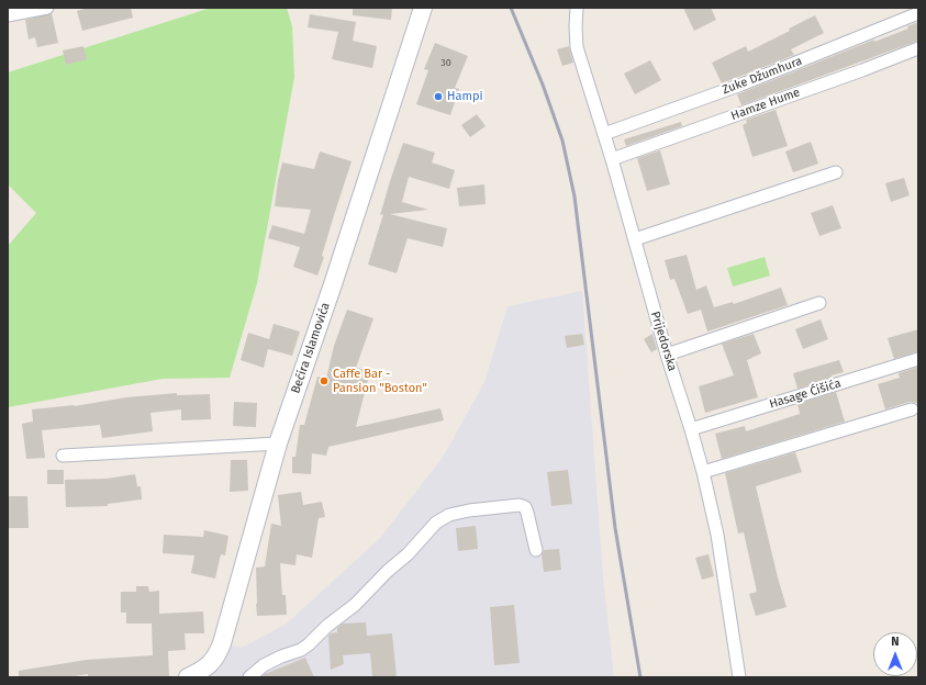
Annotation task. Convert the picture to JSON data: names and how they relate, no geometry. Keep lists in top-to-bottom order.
{
  "streets": {
    "street": [
      "Zuke Džumhura",
      "Hamze Hume",
      "Prijedorska",
      "Bećira Islamovića",
      "Hasage Ćišića"
    ]
  },
  "crossings": [
    ["Zuke Džumhura", "Prijedorska"],
    ["Hamze Hume", "Prijedorska"],
    ["Prijedorska", "Hasage Ćišića"]
  ],
  "places": ["Hampi", "Caffe Bar - Pansion \"Boston\""],
  "house_numbers": ["30"],
  "north": "top"
}
